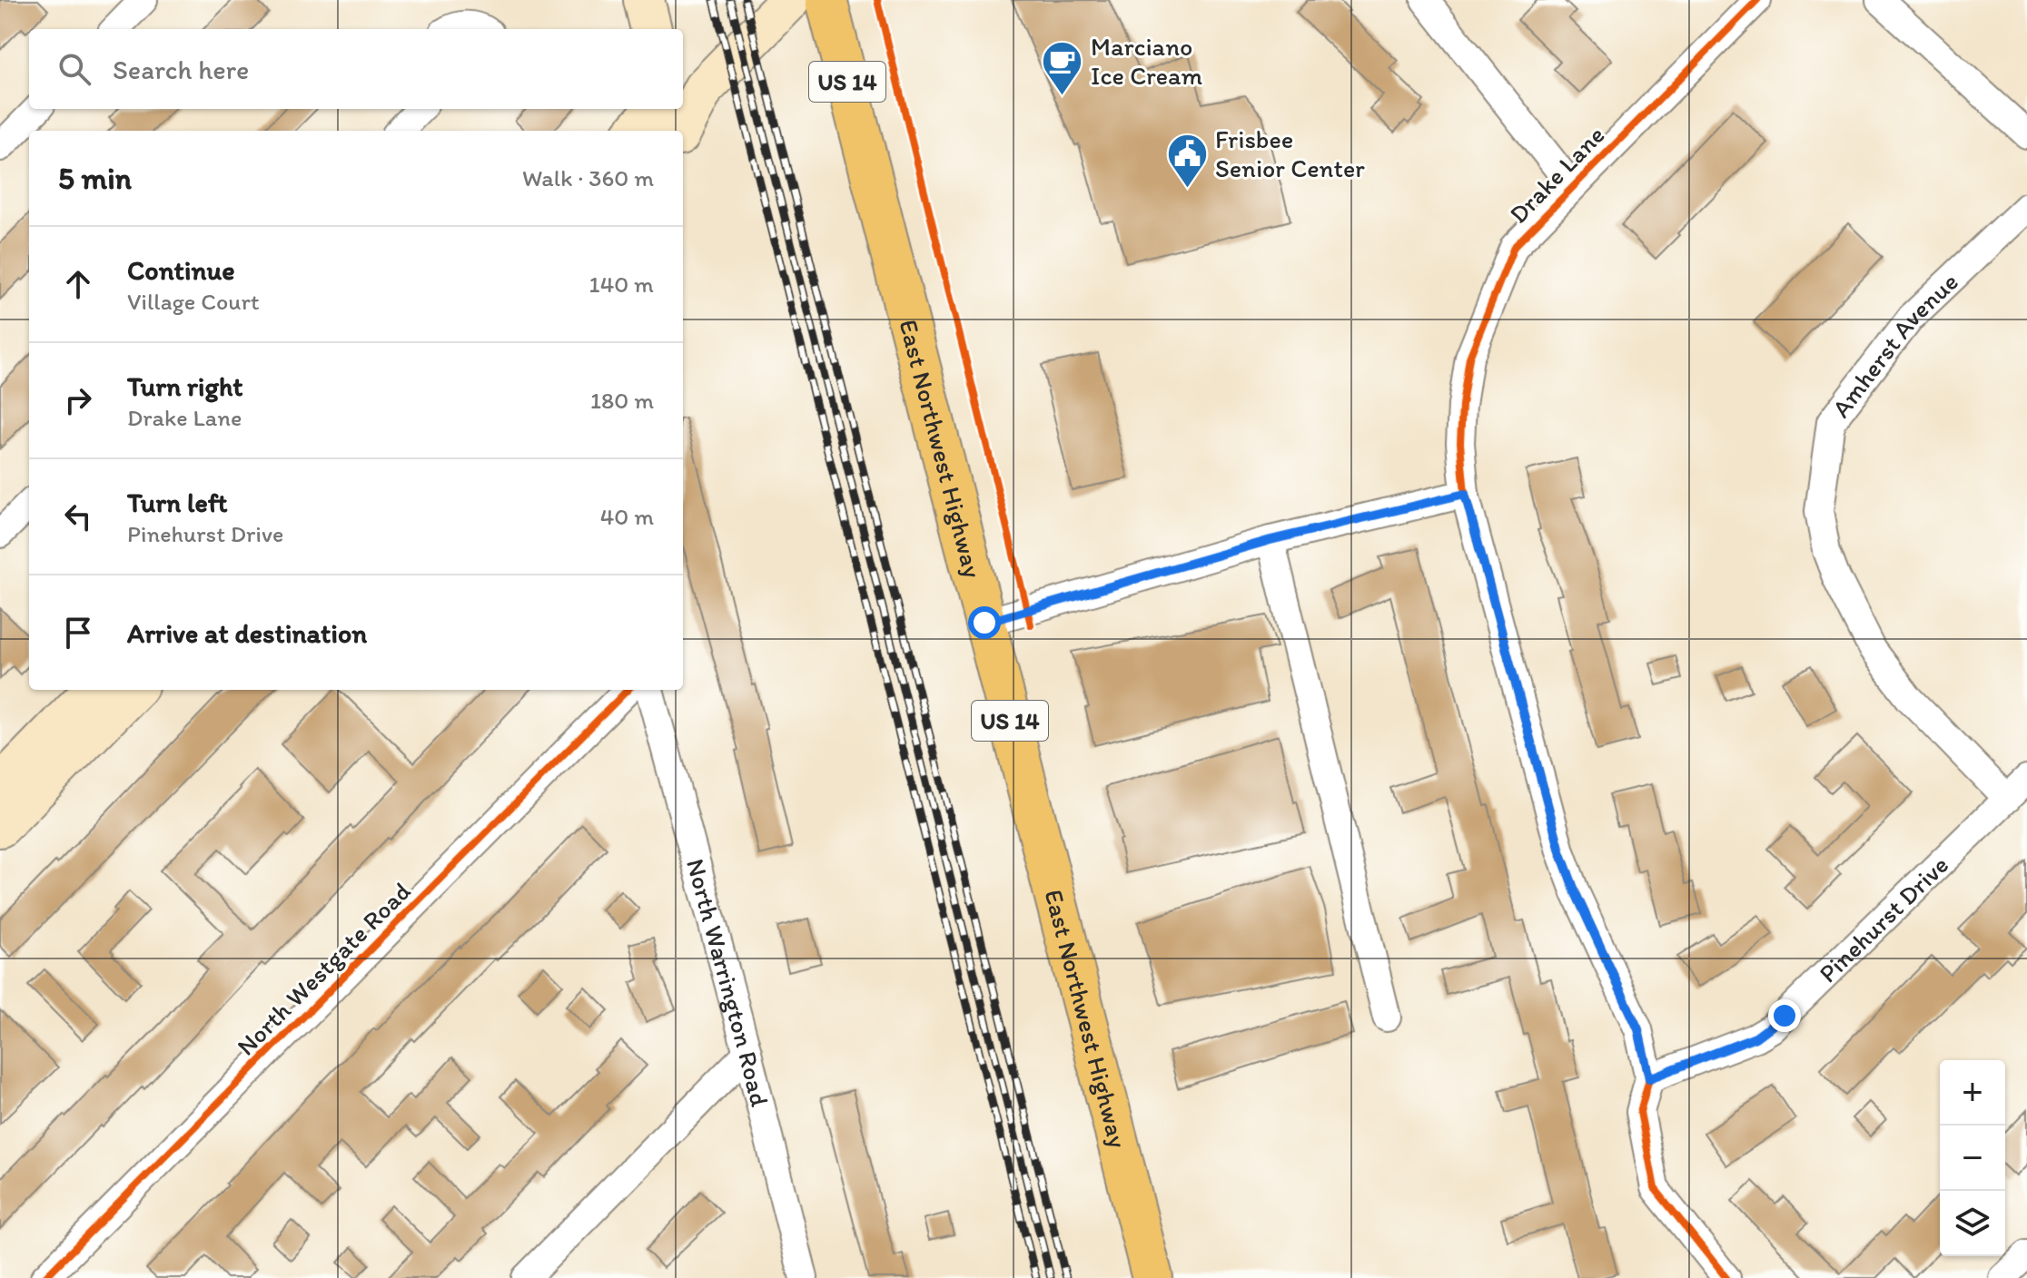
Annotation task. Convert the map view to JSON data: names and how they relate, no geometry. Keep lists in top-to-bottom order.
{
  "streets": {
    "main road": ["US 14", "East Northwest Highway"],
    "street": [
      "Drake Lane",
      "Amherst Avenue",
      "Pinehurst Drive",
      "North Westgate Road",
      "North Warrington Road"
    ]
  },
  "crossings": [
    ["Drake Lane", "Pinehurst Drive"],
    ["Amherst Avenue", "Pinehurst Drive"]
  ],
  "places": {
    "cafe": ["Marciano Ice Cream"],
    "public building": ["Frisbee Senior Center"]
  },
  "page": {
    "search": "Search here",
    "heading": ["5 min", "Walk · 360 m"],
    "list": [
      ["Continue", "Village Court", "140 m"],
      ["Turn right", "Drake Lane", "180 m"],
      ["Turn left", "Pinehurst Drive", "40 m"],
      "Arrive at destination"
    ],
    "map_buttons": ["+", "−"]
  }
}
